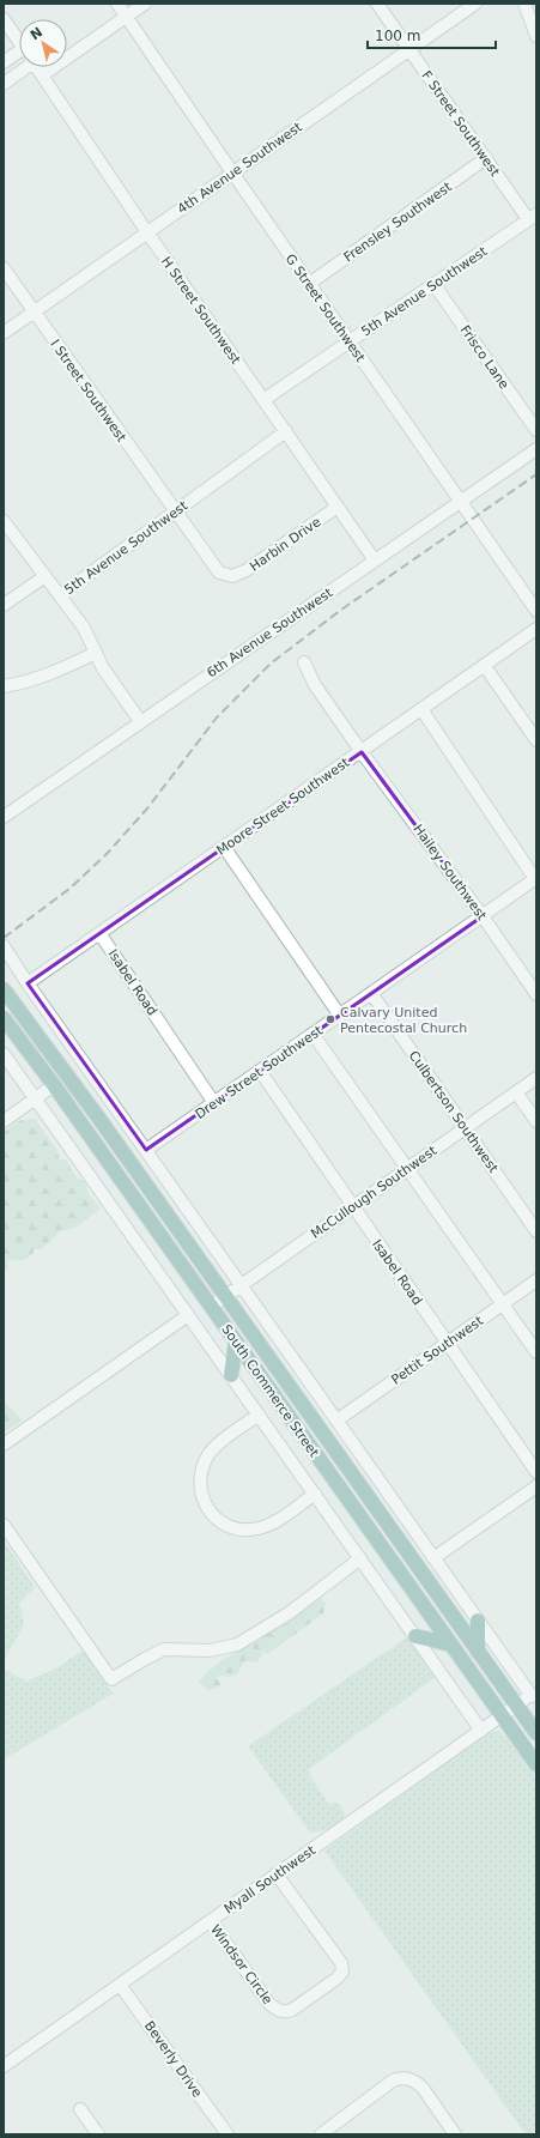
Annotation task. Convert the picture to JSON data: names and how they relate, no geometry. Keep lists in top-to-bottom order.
{
  "streets": {
    "main road": ["South Commerce Street"],
    "street": [
      "F Street Southwest",
      "4th Avenue Southwest",
      "Frensley Southwest",
      "5th Avenue Southwest",
      "G Street Southwest",
      "H Street Southwest",
      "Frisco Lane",
      "I Street Southwest",
      "Harbin Drive",
      "6th Avenue Southwest",
      "Moore Street Southwest",
      "Hailey Southwest",
      "Isabel Road",
      "Drew Street Southwest",
      "Culbertson Southwest",
      "McCullough Southwest",
      "Pettit Southwest",
      "Myall Southwest",
      "Windsor Circle",
      "Beverly Drive"
    ]
  },
  "crossings": [
    ["F Street Southwest", "4th Avenue Southwest"],
    ["F Street Southwest", "Frensley Southwest"],
    ["F Street Southwest", "5th Avenue Southwest"],
    ["4th Avenue Southwest", "G Street Southwest"],
    ["4th Avenue Southwest", "H Street Southwest"],
    ["4th Avenue Southwest", "I Street Southwest"],
    ["Frensley Southwest", "G Street Southwest"],
    ["5th Avenue Southwest", "G Street Southwest"],
    ["5th Avenue Southwest", "H Street Southwest"],
    ["5th Avenue Southwest", "Frisco Lane"],
    ["5th Avenue Southwest", "I Street Southwest"],
    ["5th Avenue Southwest", "Harbin Drive"],
    ["G Street Southwest", "6th Avenue Southwest"],
    ["H Street Southwest", "Harbin Drive"],
    ["H Street Southwest", "6th Avenue Southwest"],
    ["I Street Southwest", "Harbin Drive"],
    ["Moore Street Southwest", "Hailey Southwest"],
    ["Moore Street Southwest", "Isabel Road"],
    ["Hailey Southwest", "Drew Street Southwest"],
    ["Isabel Road", "Drew Street Southwest"],
    ["Isabel Road", "McCullough Southwest"],
    ["Isabel Road", "Pettit Southwest"],
    ["Drew Street Southwest", "Culbertson Southwest"],
    ["Culbertson Southwest", "McCullough Southwest"],
    ["McCullough Southwest", "South Commerce Street"],
    ["South Commerce Street", "Myall Southwest"],
    ["Myall Southwest", "Windsor Circle"],
    ["Myall Southwest", "Beverly Drive"]
  ],
  "places": ["Calvary United Pentecostal Church"],
  "scale_bar": "100 m",
  "north": "top left"
}
